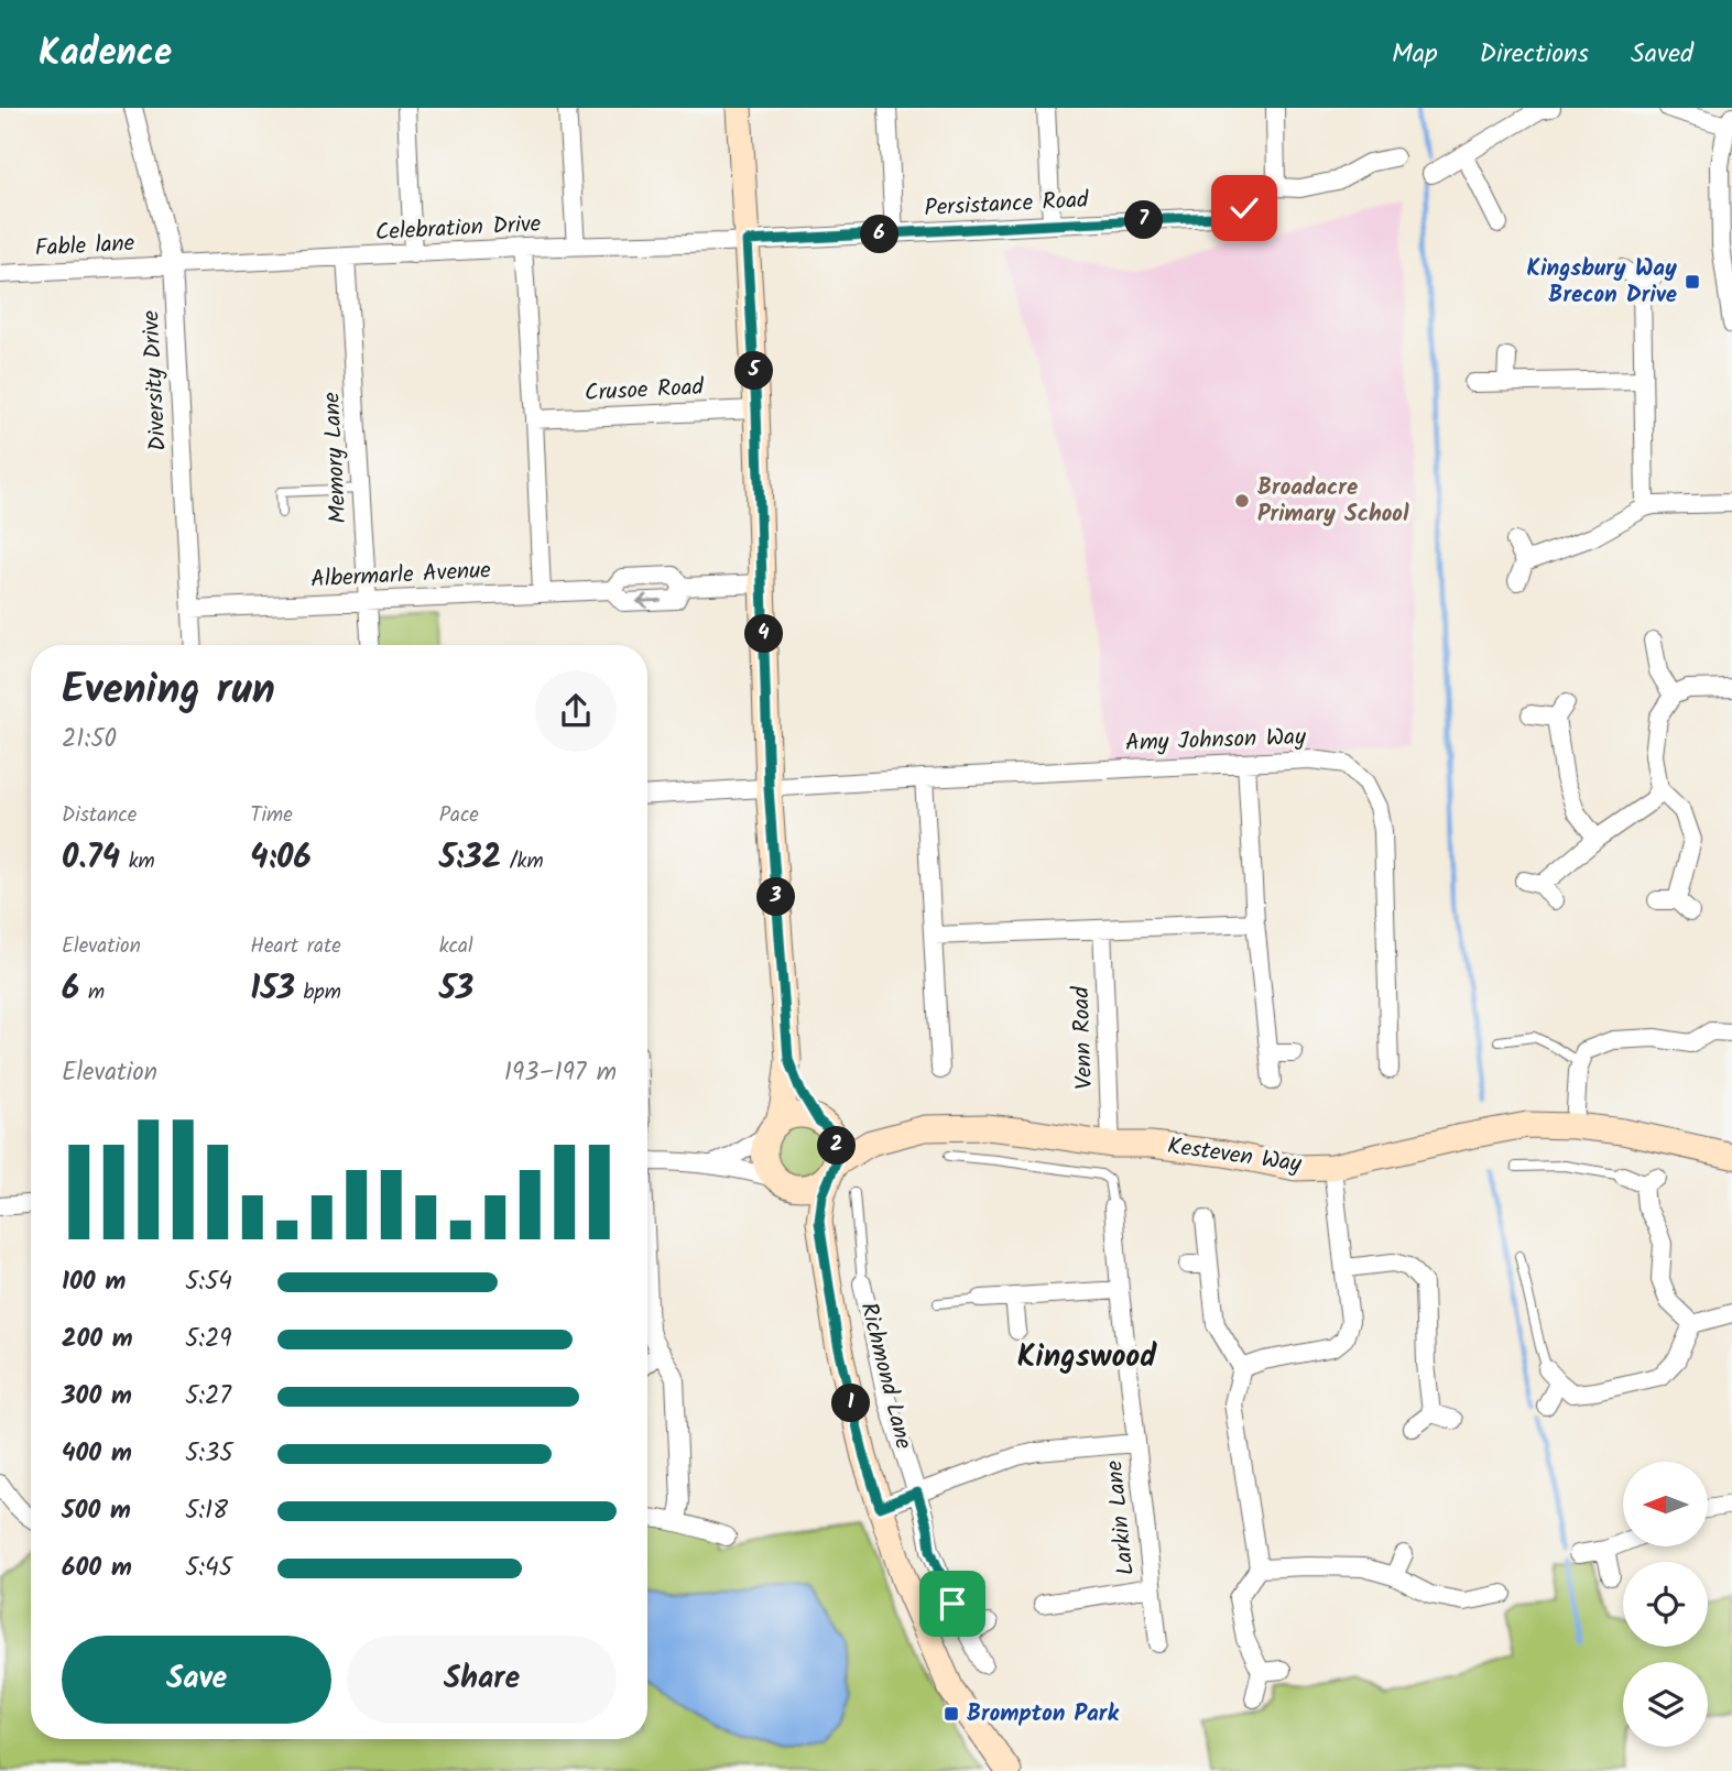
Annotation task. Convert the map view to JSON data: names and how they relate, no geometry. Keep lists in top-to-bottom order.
{
  "streets": {
    "street": [
      "Persistance Road",
      "Celebration Drive",
      "Fable lane",
      "Diversity Drive",
      "Crusoe Road",
      "Memory Lane",
      "Albermarle Avenue",
      "Amy Johnson Way",
      "Venn Road",
      "Kesteven Way",
      "Richmond Lane",
      "Larkin Lane"
    ]
  },
  "crossings": [
    ["Persistance Road", "Celebration Drive"],
    ["Celebration Drive", "Fable lane"],
    ["Celebration Drive", "Diversity Drive"],
    ["Celebration Drive", "Memory Lane"],
    ["Fable lane", "Diversity Drive"],
    ["Diversity Drive", "Albermarle Avenue"],
    ["Memory Lane", "Albermarle Avenue"],
    ["Venn Road", "Kesteven Way"],
    ["Kesteven Way", "Richmond Lane"],
    ["Richmond Lane", "Larkin Lane"]
  ],
  "districts": ["Kingswood"],
  "places": {
    "transit": ["Kingsbury Way Brecon Drive", "Brompton Park"],
    "other": ["Broadacre Primary School"]
  },
  "north": "left",
  "page": {
    "header": "Kadence",
    "nav": ["Map", "Directions", "Saved"],
    "pins": [
      "7",
      "6",
      "5",
      "4",
      "3",
      "2",
      "1"
    ],
    "heading": ["Evening run", "21:50"],
    "stats": [
      ["Distance", "0.74 km"],
      ["Time", "4:06"],
      ["Pace", "5:32 /km"],
      ["Elevation", "6 m"],
      ["Heart rate", "153 bpm"],
      ["kcal", "53"]
    ],
    "chart": ["Elevation", "193–197 m"],
    "list": [
      {
        "name": "100 m",
        "note": "5:54"
      },
      {
        "name": "200 m",
        "note": "5:29"
      },
      {
        "name": "300 m",
        "note": "5:27"
      },
      {
        "name": "400 m",
        "note": "5:35"
      },
      {
        "name": "500 m",
        "note": "5:18"
      },
      {
        "name": "600 m",
        "note": "5:45"
      }
    ],
    "buttons": ["Save", "Share"]
  }
}
